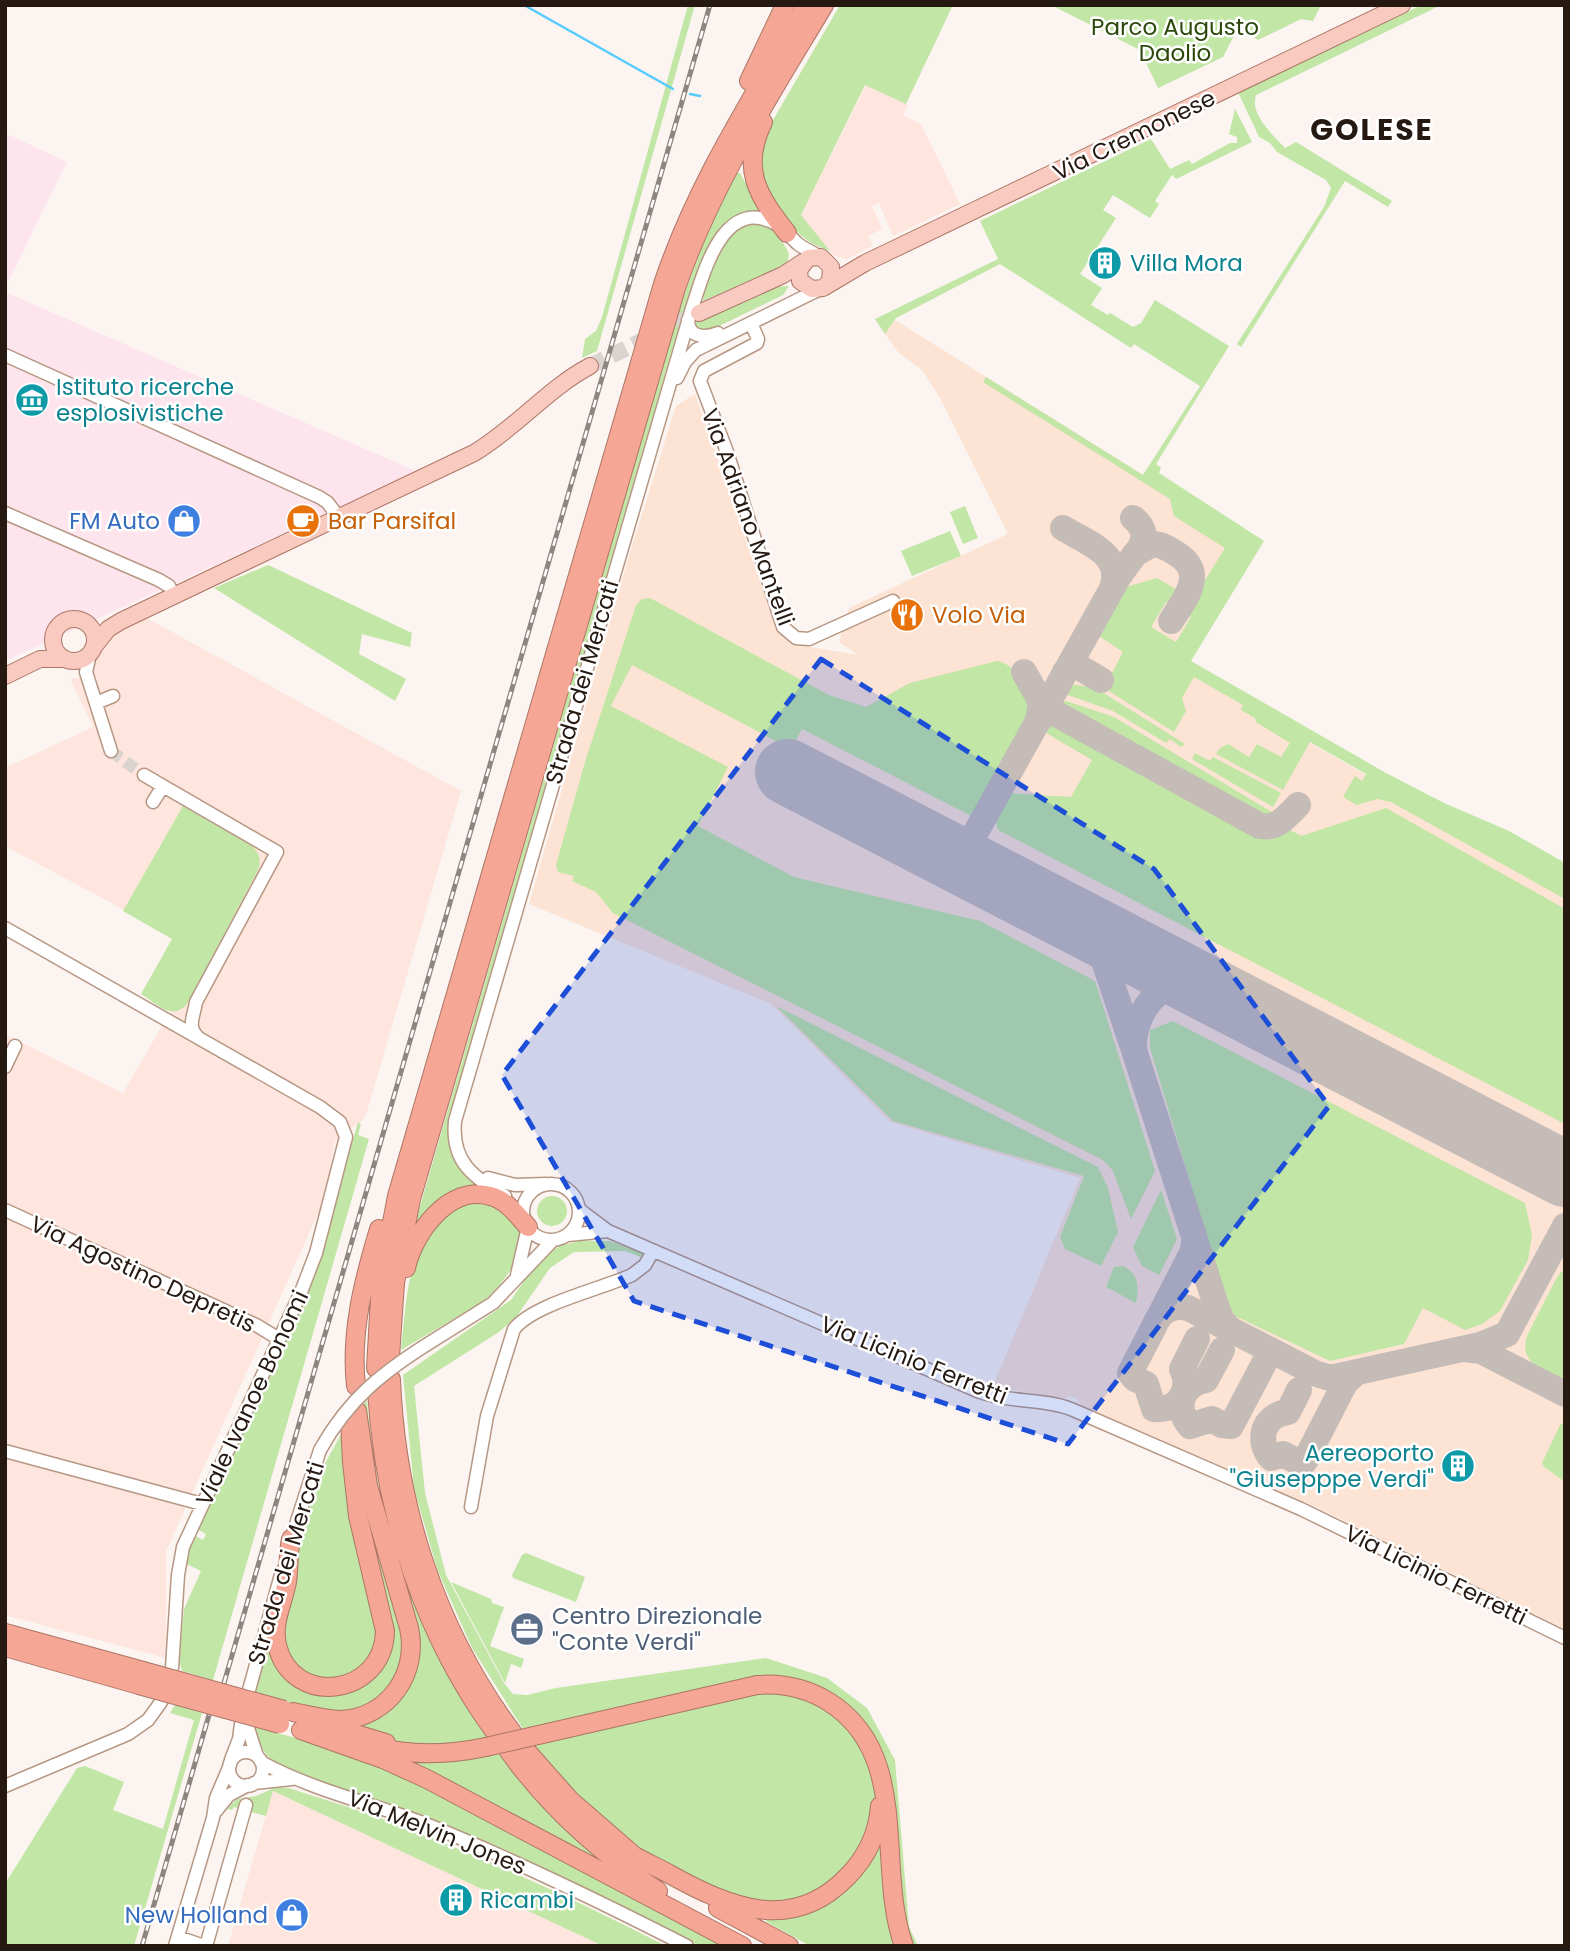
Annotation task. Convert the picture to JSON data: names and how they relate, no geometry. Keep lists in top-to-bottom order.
{
  "streets": {
    "main road": ["Via Cremonese"],
    "street": [
      "Via Adriano Mantelli",
      "Strada dei Mercati",
      "Via Agostino Depretis",
      "Via Licinio Ferretti",
      "Viale Ivanoe Bonomi",
      "Via Melvin Jones"
    ]
  },
  "crossings": [
    ["Via Cremonese", "Strada dei Mercati"],
    ["Via Adriano Mantelli", "Strada dei Mercati"],
    ["Strada dei Mercati", "Via Licinio Ferretti"],
    ["Via Agostino Depretis", "Viale Ivanoe Bonomi"]
  ],
  "districts": ["GOLESE"],
  "parks": ["Parco Augusto Daolio"],
  "places": {
    "building": ["Villa Mora", "Aereoporto \"Giusepppe Verdi\"", "Ricambi"],
    "museum": ["Istituto ricerche esplosivistiche"],
    "shop": ["FM Auto", "New Holland"],
    "cafe": ["Bar Parsifal"],
    "restaurant": ["Volo Via"],
    "office": ["Centro Direzionale \"Conte Verdi\""]
  }
}
